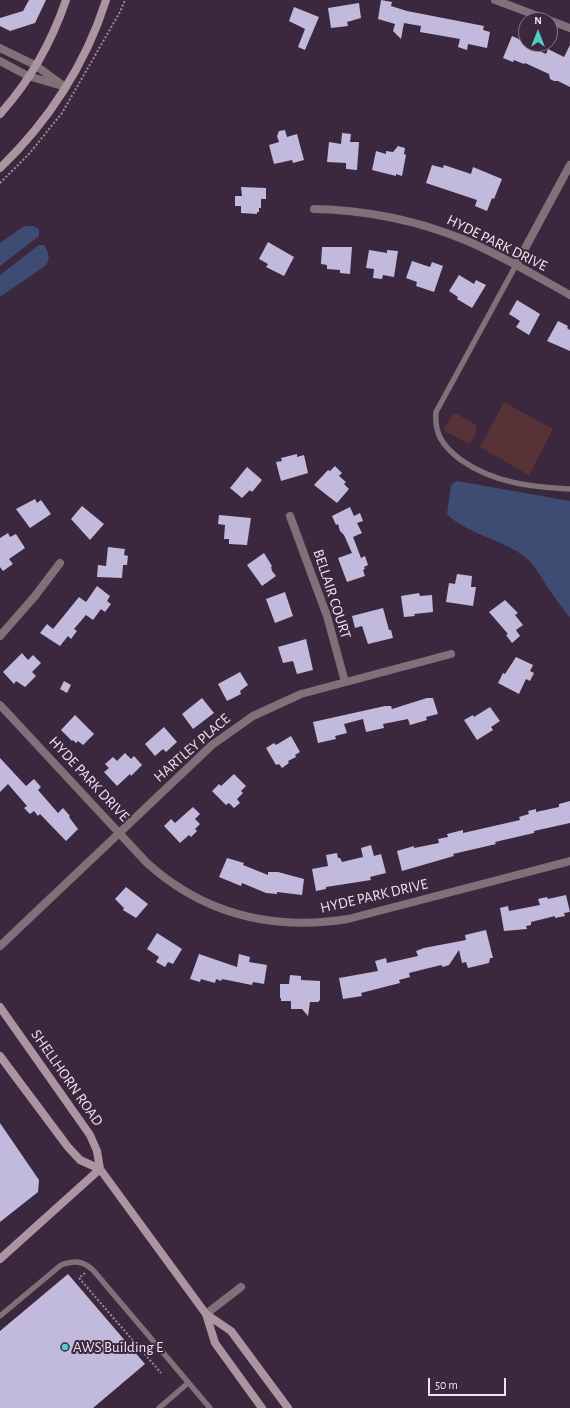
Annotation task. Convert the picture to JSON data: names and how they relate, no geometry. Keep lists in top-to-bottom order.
{
  "streets": {
    "main road": ["SHELLHORN ROAD"],
    "street": ["HYDE PARK DRIVE", "BELLAIR COURT", "HARTLEY PLACE"]
  },
  "crossings": [
    ["HYDE PARK DRIVE", "HARTLEY PLACE"],
    ["BELLAIR COURT", "HARTLEY PLACE"]
  ],
  "places": ["AWS Building E"],
  "scale_bar": "50 m",
  "north": "top"
}
